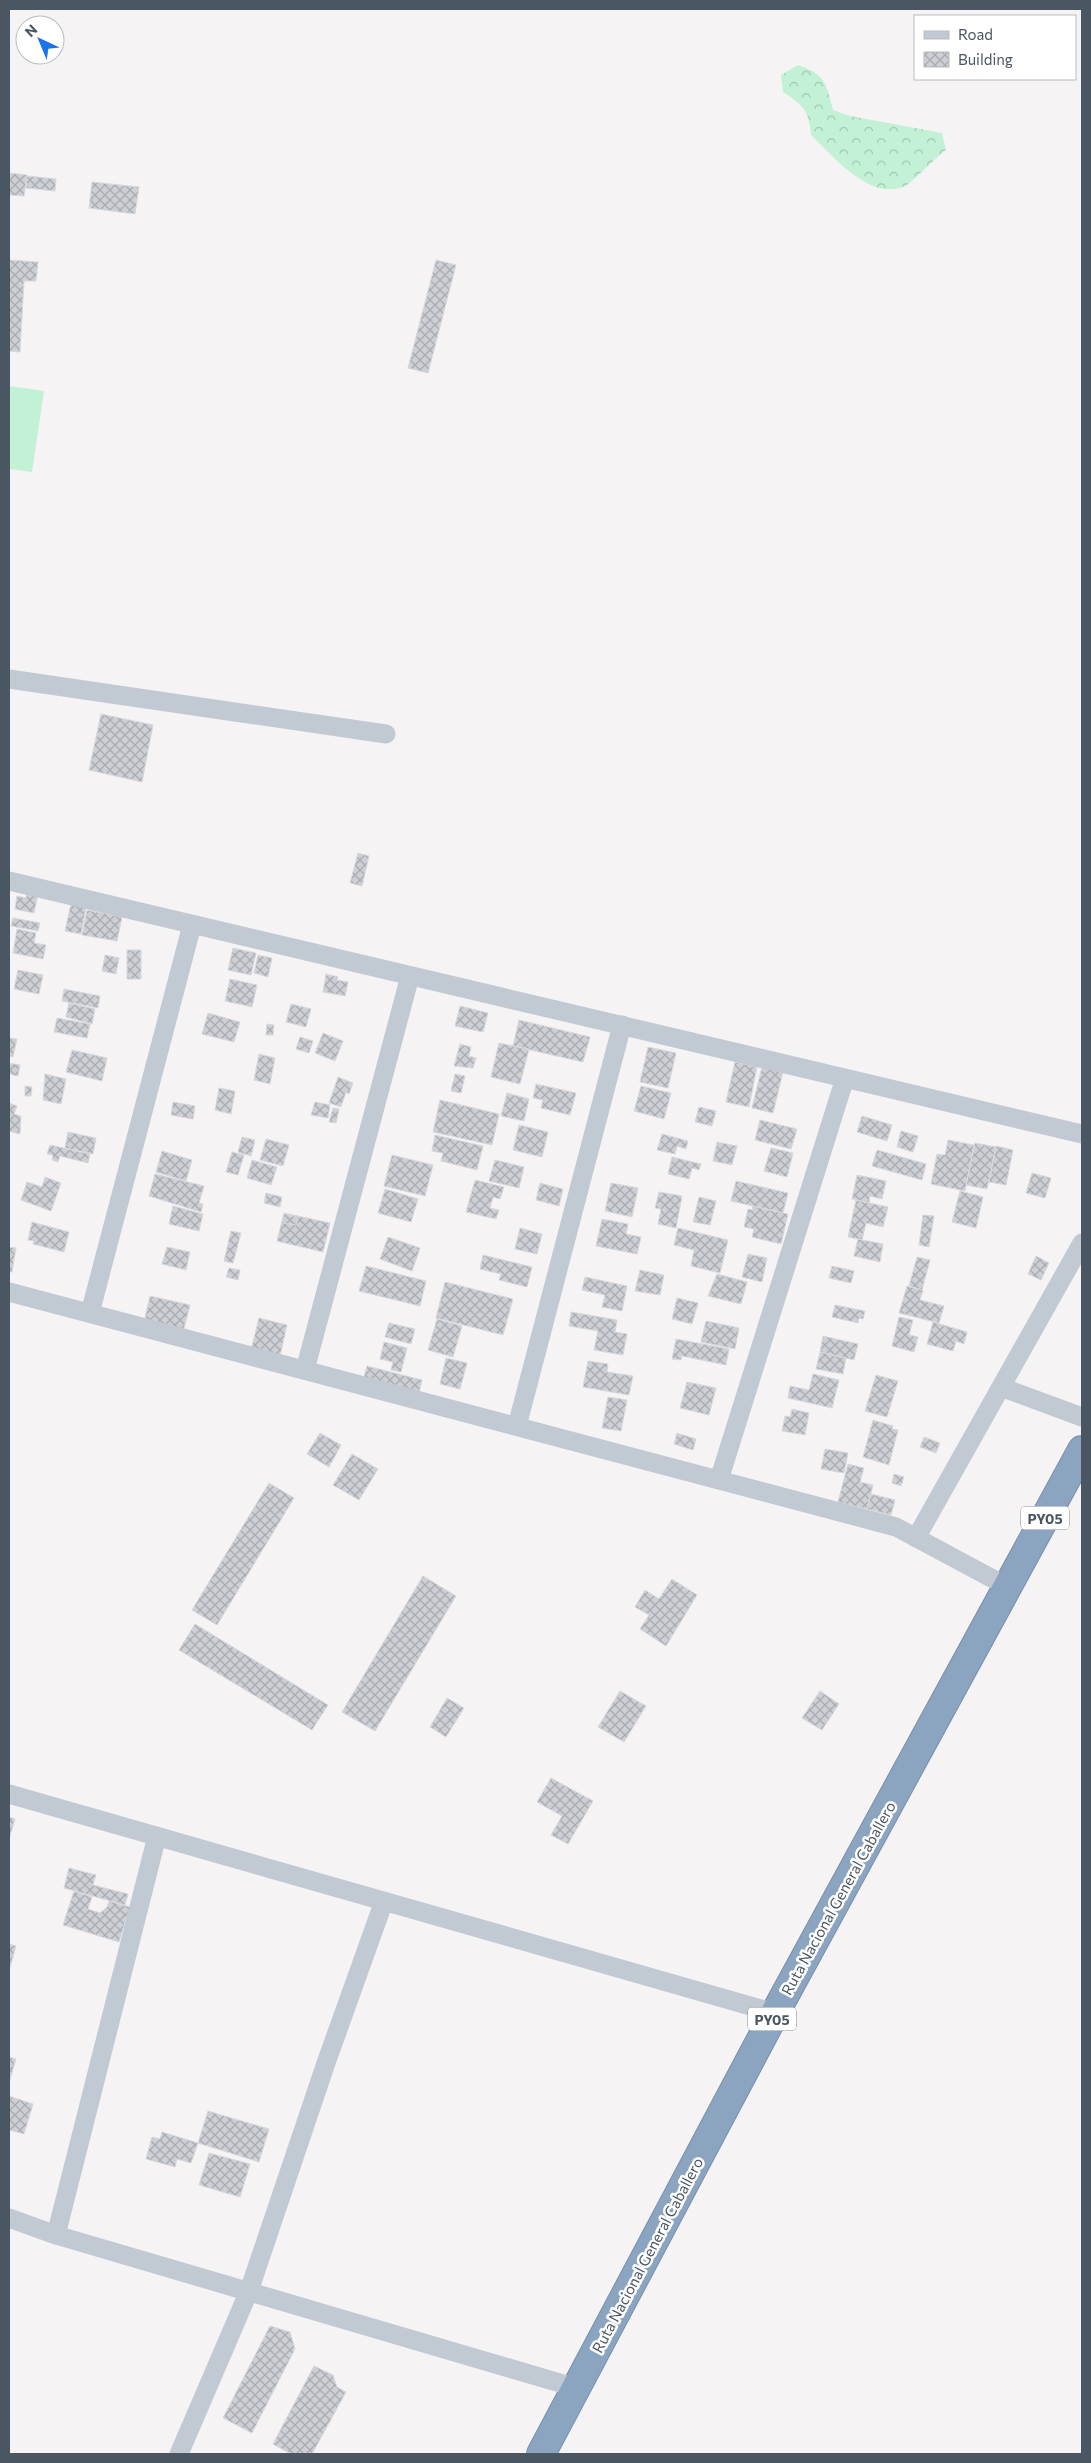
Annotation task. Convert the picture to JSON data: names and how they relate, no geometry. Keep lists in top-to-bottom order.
{
  "streets": {
    "highway": ["PY05", "Ruta Nacional General Caballero"]
  },
  "legend": ["Road", "Building"],
  "north": "top left"
}
